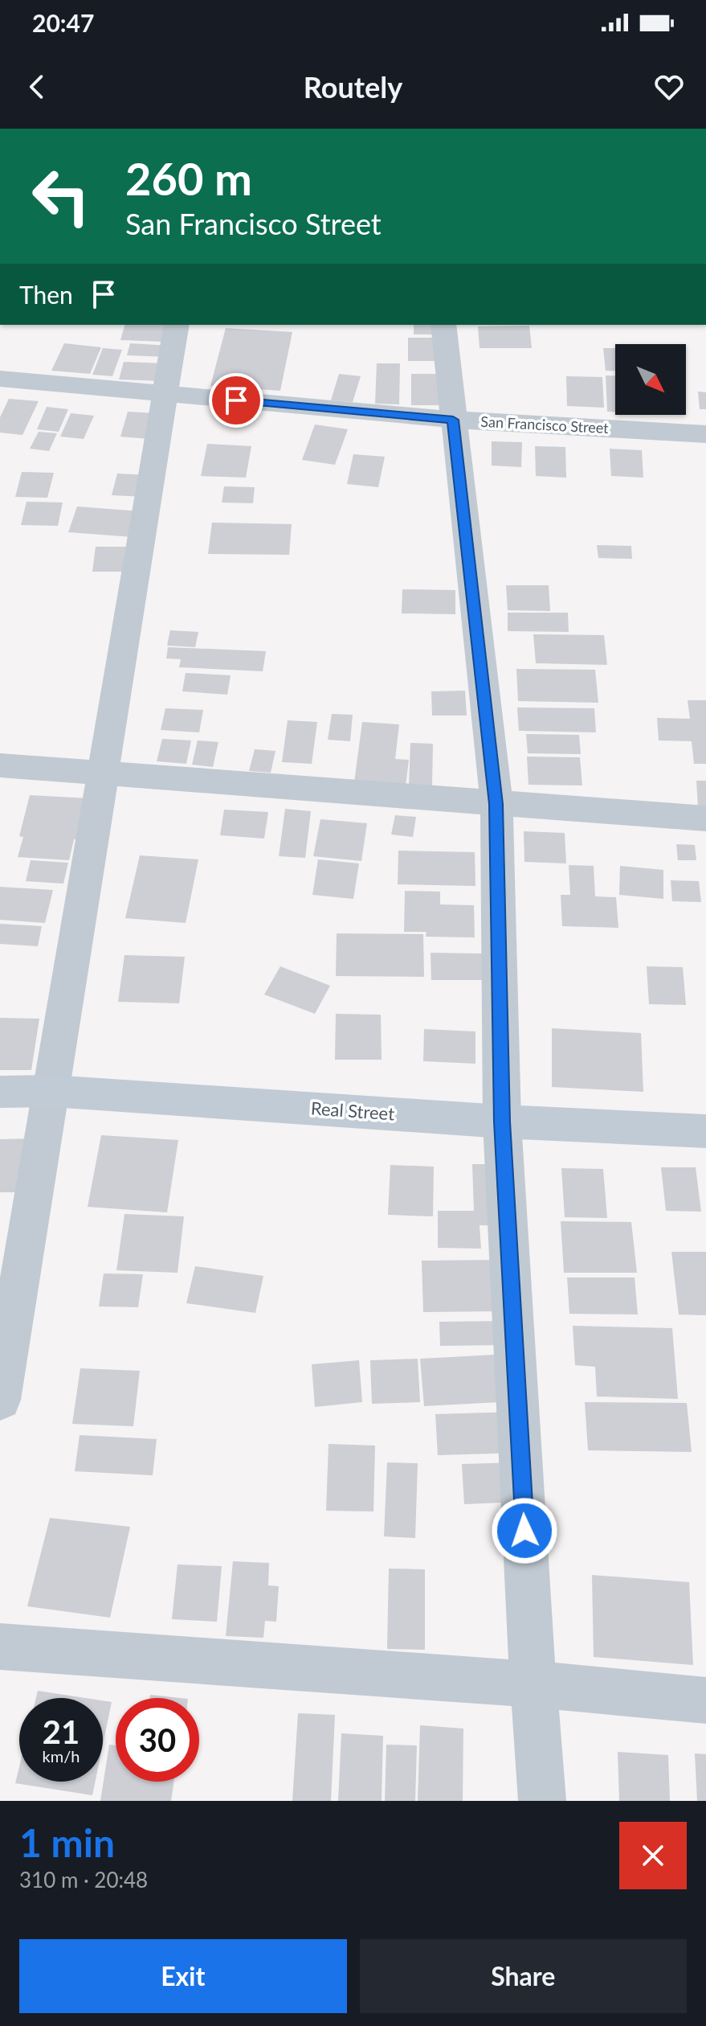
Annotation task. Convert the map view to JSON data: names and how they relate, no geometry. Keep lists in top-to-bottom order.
{
  "streets": {
    "main road": ["Real Street"],
    "street": ["San Francisco Street"]
  },
  "north": "bottom right",
  "page": {
    "status": "20:47",
    "header": "Routely",
    "turn": ["260 m", "San Francisco Street"],
    "then": "Then",
    "speed": "21 km/h",
    "limit": "30",
    "heading": ["1 min", "310 m · 20:48"],
    "buttons": ["Exit", "Share"]
  }
}
